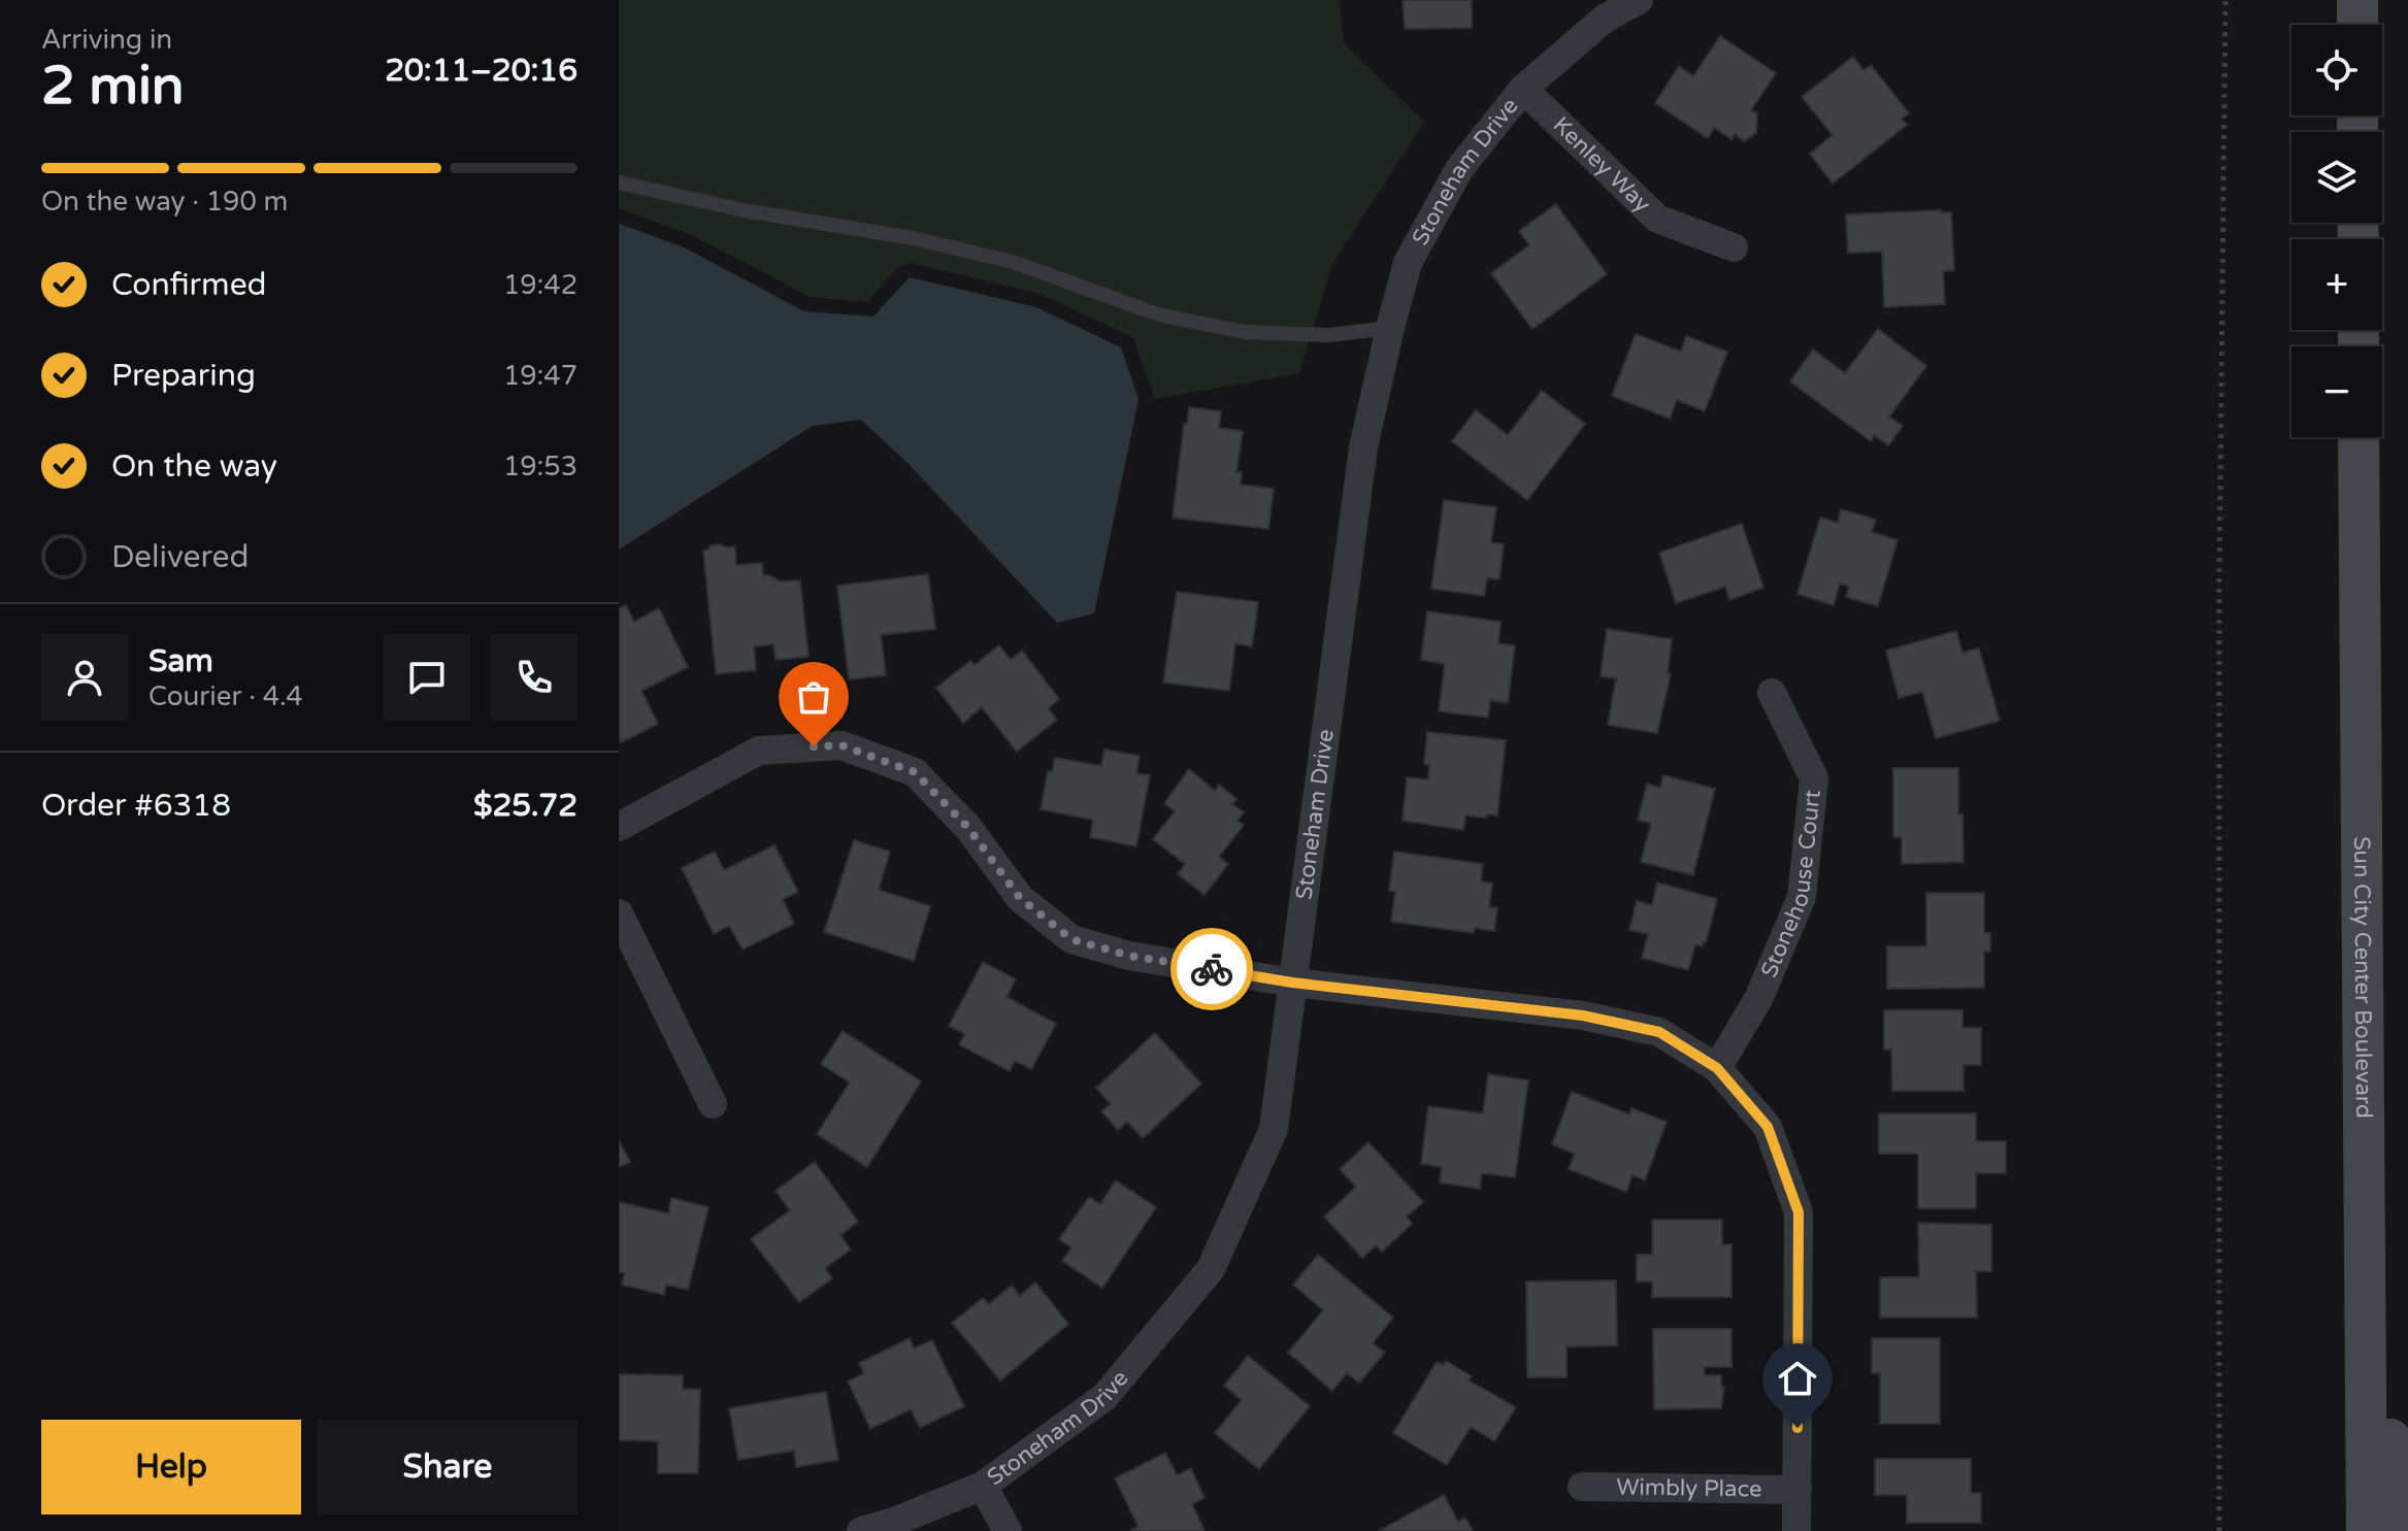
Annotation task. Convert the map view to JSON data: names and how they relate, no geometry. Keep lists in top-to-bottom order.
{
  "streets": {
    "main road": ["Sun City Center Boulevard"],
    "street": [
      "Kenley Way",
      "Stoneham Drive",
      "Stonehouse Court",
      "Wimbly Place"
    ]
  },
  "crossings": [
    ["Kenley Way", "Stoneham Drive"]
  ],
  "page": {
    "heading": ["2 min", "Arriving in", "20:11–20:16"],
    "panel": [
      "Sam",
      "Courier · 4.4",
      "Order #6318",
      "$25.72"
    ],
    "map_buttons": ["+", "−"],
    "bar": "On the way · 190 m",
    "list": [
      ["Confirmed", "19:42"],
      ["Preparing", "19:47"],
      ["On the way", "19:53"],
      "Delivered"
    ],
    "buttons": ["Help", "Share"]
  }
}
